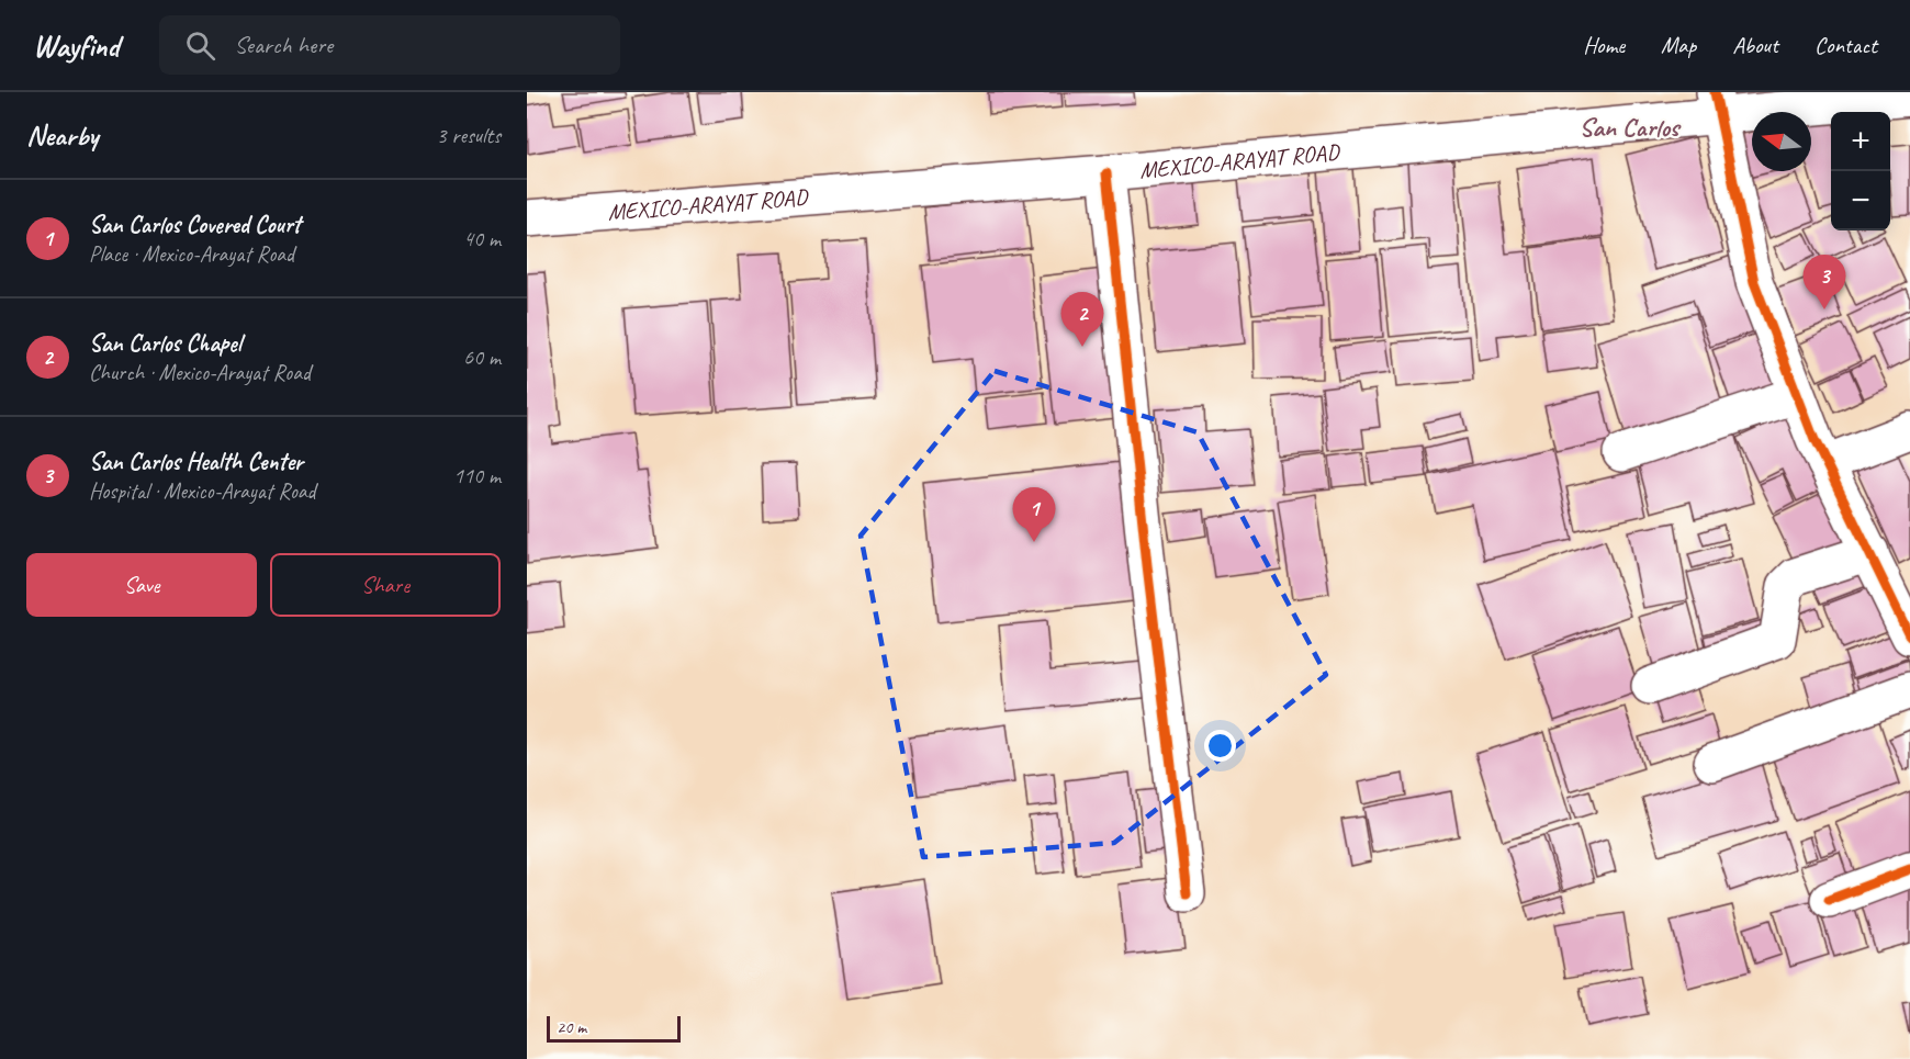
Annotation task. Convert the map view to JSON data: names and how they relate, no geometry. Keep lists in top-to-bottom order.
{
  "streets": {
    "street": ["MEXICO-ARAYAT ROAD"]
  },
  "districts": ["San Carlos"],
  "scale_bar": "20 m",
  "north": "left",
  "page": {
    "header": "Wayfind",
    "search": "Search here",
    "nav": [
      "Home",
      "Map",
      "About",
      "Contact"
    ],
    "heading": ["Nearby", "3 results"],
    "map_buttons": ["+", "−"],
    "list": [
      {
        "mark": "1",
        "name": "San Carlos Covered Court",
        "note": "Place · Mexico-Arayat Road",
        "value": "40 m"
      },
      {
        "mark": "2",
        "name": "San Carlos Chapel",
        "note": "Church · Mexico-Arayat Road",
        "value": "60 m"
      },
      {
        "mark": "3",
        "name": "San Carlos Health Center",
        "note": "Hospital · Mexico-Arayat Road",
        "value": "110 m"
      }
    ],
    "pins": ["3", "2", "1"],
    "buttons": ["Save", "Share"],
    "scale": "20 m"
  }
}
